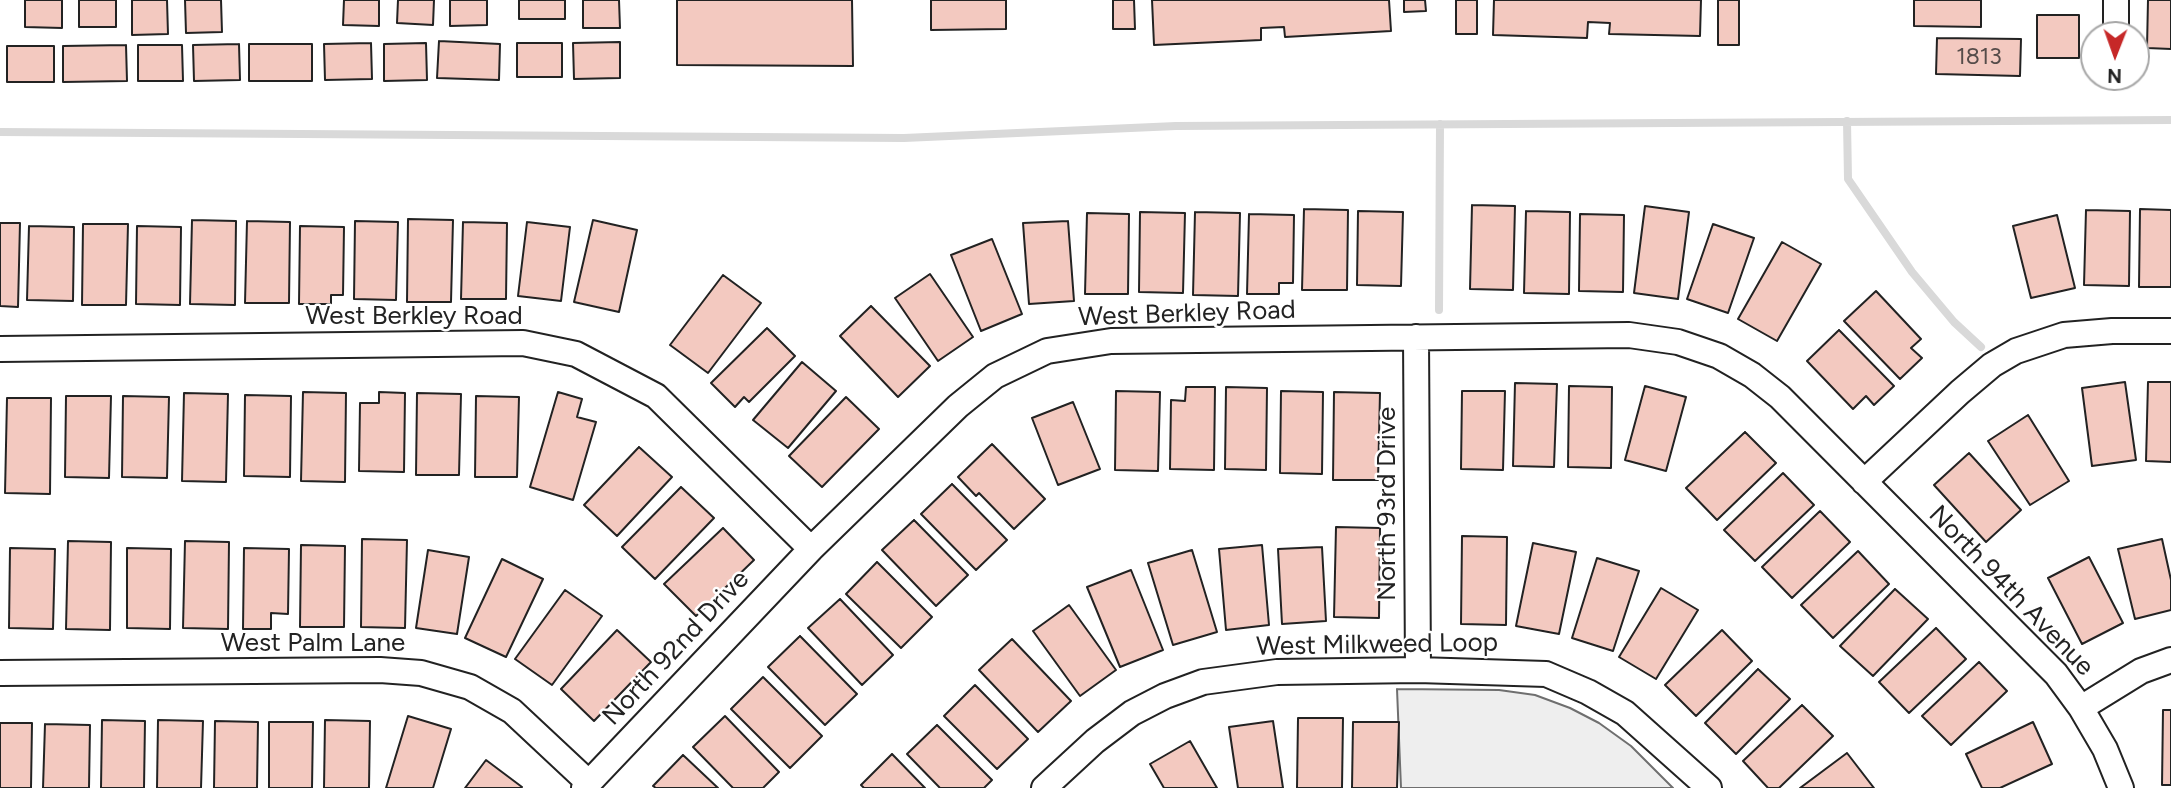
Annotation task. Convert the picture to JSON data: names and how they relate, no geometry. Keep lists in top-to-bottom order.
{
  "streets": {
    "street": [
      "West Berkley Road",
      "North 93rd Drive",
      "North 94th Avenue",
      "West Palm Lane",
      "West Milkweed Loop",
      "North 92nd Drive"
    ]
  },
  "crossings": [
    ["West Berkley Road", "North 93rd Drive"],
    ["West Berkley Road", "North 94th Avenue"],
    ["West Berkley Road", "North 92nd Drive"],
    ["North 93rd Drive", "West Milkweed Loop"],
    ["West Palm Lane", "North 92nd Drive"]
  ],
  "house_numbers": ["1813"],
  "north": "bottom"
}
